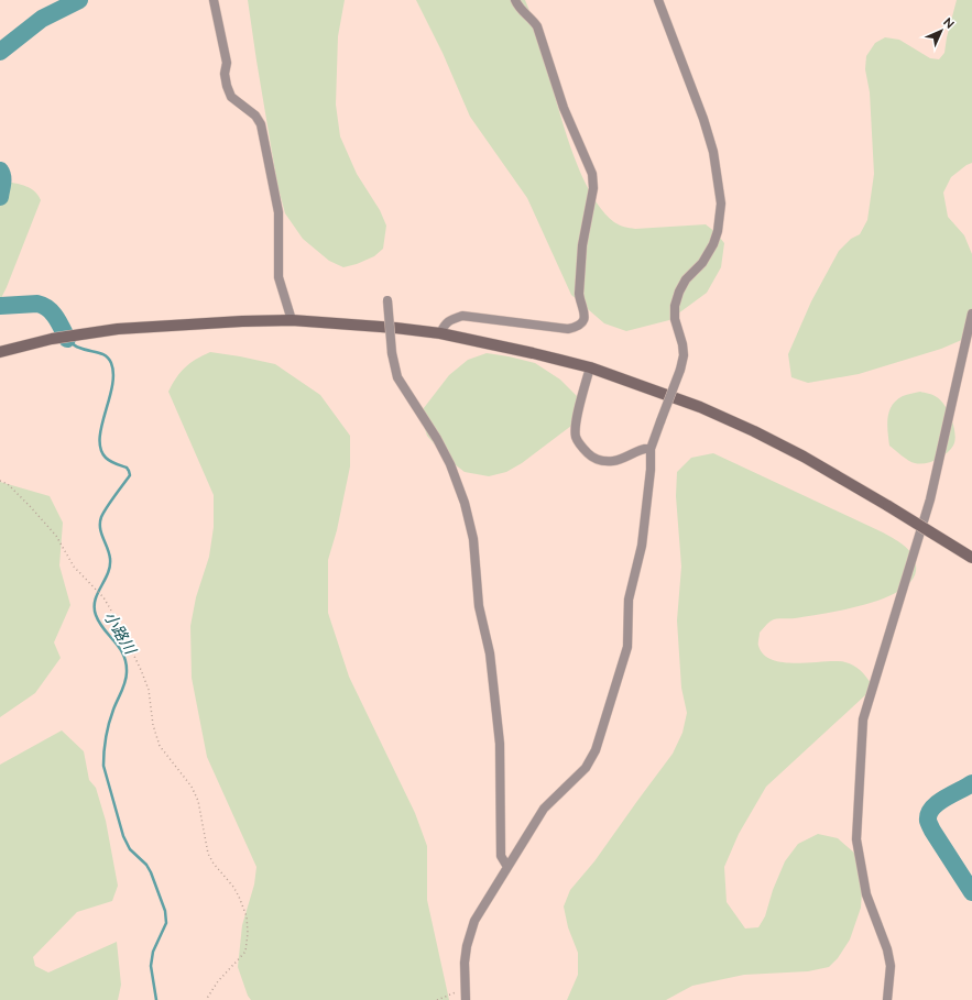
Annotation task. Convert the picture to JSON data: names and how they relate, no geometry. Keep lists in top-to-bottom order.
{
  "water": ["小路川"],
  "north": "top right"
}
